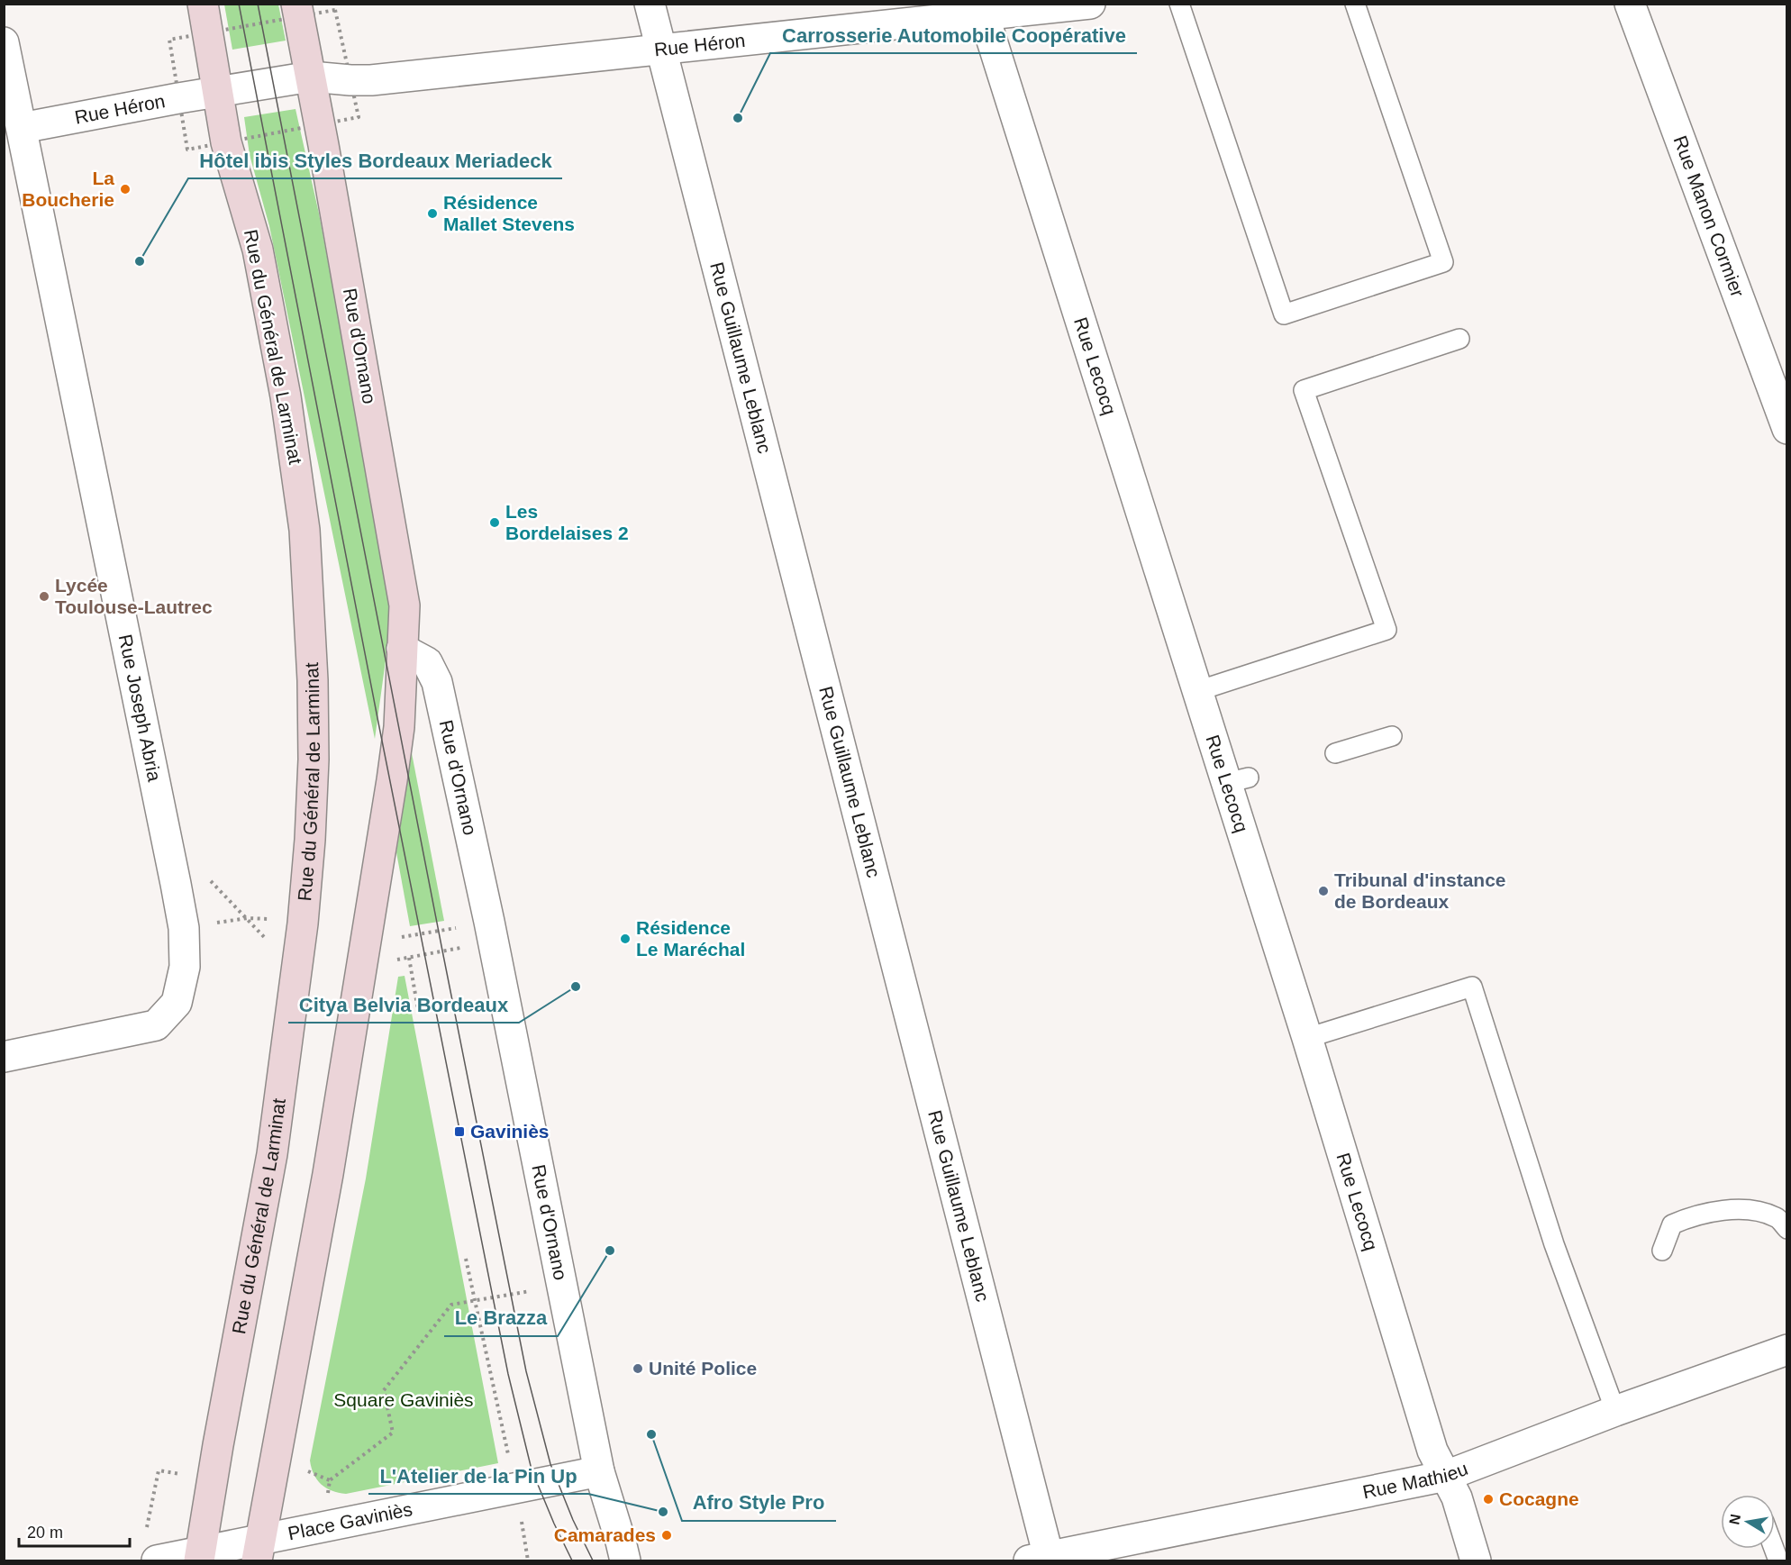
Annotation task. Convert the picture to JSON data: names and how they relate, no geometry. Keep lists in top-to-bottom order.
{
  "streets": {
    "main road": ["Rue d'Ornano", "Rue du Général de Larminat"],
    "street": [
      "Rue Héron",
      "Rue Manon Cormier",
      "Rue Guillaume Leblanc",
      "Rue Lecocq",
      "Rue Joseph Abria",
      "Rue Mathieu",
      "Place Gaviniès"
    ]
  },
  "crossings": [
    ["Rue Héron", "Rue d'Ornano"],
    ["Rue Héron", "Rue du Général de Larminat"],
    ["Rue Héron", "Rue Guillaume Leblanc"],
    ["Rue Héron", "Rue Lecocq"],
    ["Rue Héron", "Rue Joseph Abria"],
    ["Rue d'Ornano", "Place Gaviniès"],
    ["Rue du Général de Larminat", "Place Gaviniès"],
    ["Rue Guillaume Leblanc", "Rue Mathieu"],
    ["Rue Lecocq", "Rue Mathieu"]
  ],
  "parks": ["Square Gaviniès"],
  "places": {
    "other": [
      "Carrosserie Automobile Coopérative",
      "La Boucherie",
      "Résidence Mallet Stevens",
      "Hôtel ibis Styles Bordeaux Meriadeck",
      "Les Bordelaises 2",
      "Lycée Toulouse-Lautrec",
      "Tribunal d'instance de Bordeaux",
      "Résidence Le Maréchal",
      "Citya Belvia Bordeaux",
      "Le Brazza",
      "Unité Police",
      "Afro Style Pro",
      "Cocagne",
      "L'Atelier de la Pin Up",
      "Camarades"
    ],
    "transit": ["Gaviniès"]
  },
  "scale_bar": "20 m",
  "north": "left"
}
